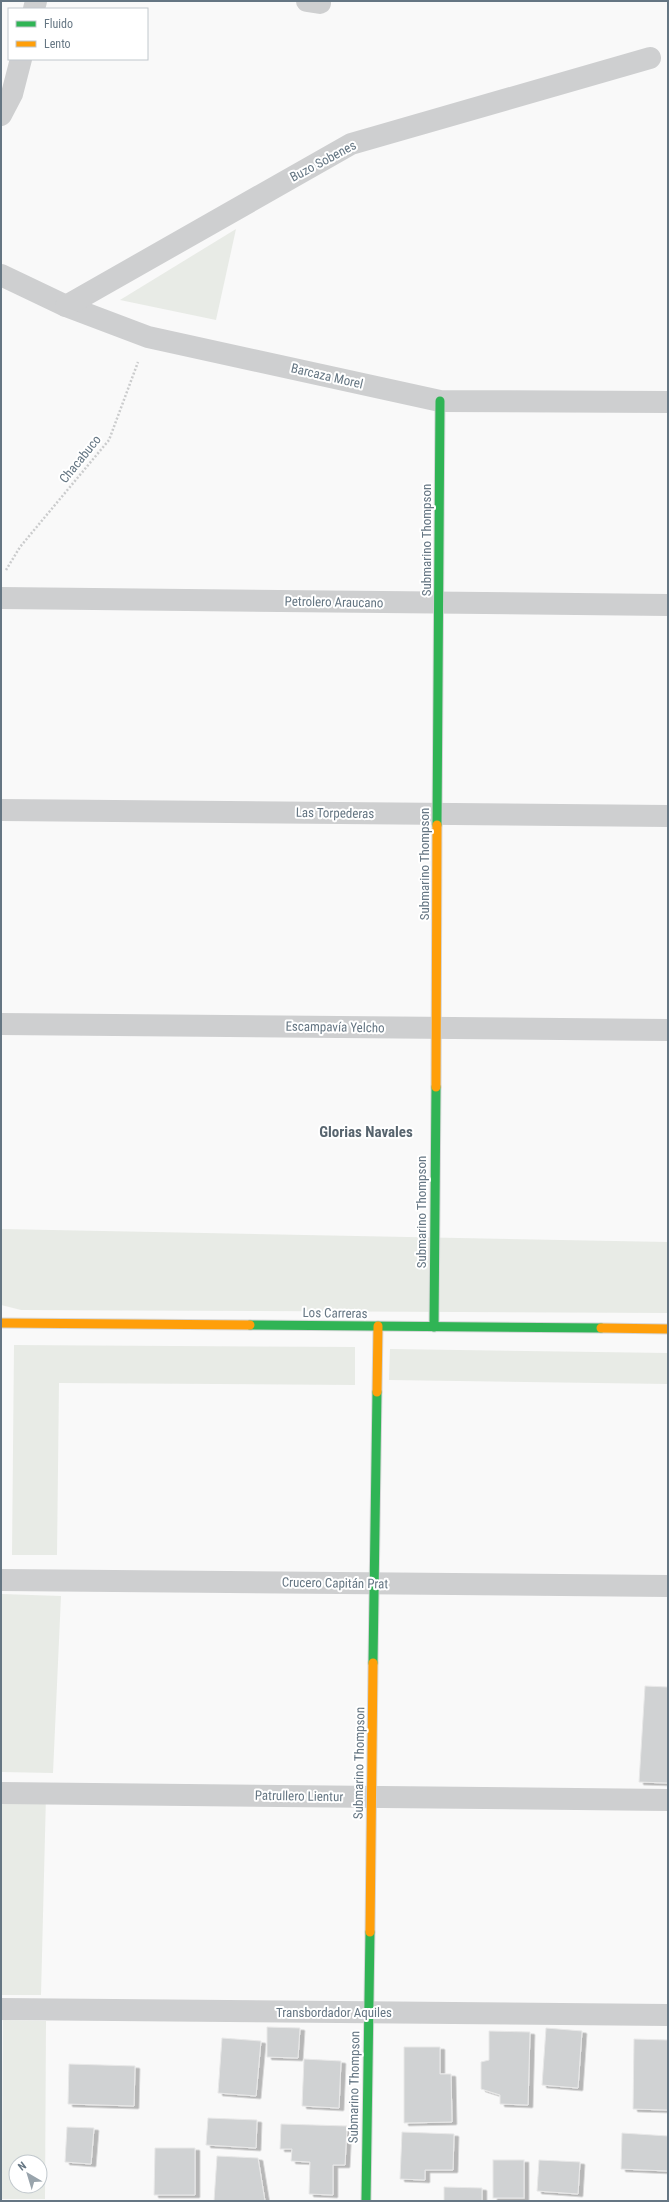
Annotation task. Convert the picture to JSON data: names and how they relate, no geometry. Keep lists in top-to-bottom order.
{
  "streets": {
    "street": [
      "Buzo Sobenes",
      "Barcaza Morel",
      "Submarino Thompson",
      "Petrolero Araucano",
      "Las Torpederas",
      "Escampavía Yelcho",
      "Los Carreras",
      "Crucero Capitán Prat",
      "Patrullero Lientur",
      "Transbordador Aquiles"
    ],
    "path": ["Chacabuco"]
  },
  "crossings": [
    ["Buzo Sobenes", "Barcaza Morel"],
    ["Barcaza Morel", "Chacabuco"],
    ["Barcaza Morel", "Submarino Thompson"],
    ["Submarino Thompson", "Petrolero Araucano"],
    ["Submarino Thompson", "Las Torpederas"],
    ["Submarino Thompson", "Escampavía Yelcho"],
    ["Submarino Thompson", "Los Carreras"],
    ["Submarino Thompson", "Crucero Capitán Prat"],
    ["Submarino Thompson", "Patrullero Lientur"],
    ["Submarino Thompson", "Transbordador Aquiles"]
  ],
  "districts": ["Glorias Navales"],
  "legend": ["Fluido", "Lento"],
  "north": "top left"
}
